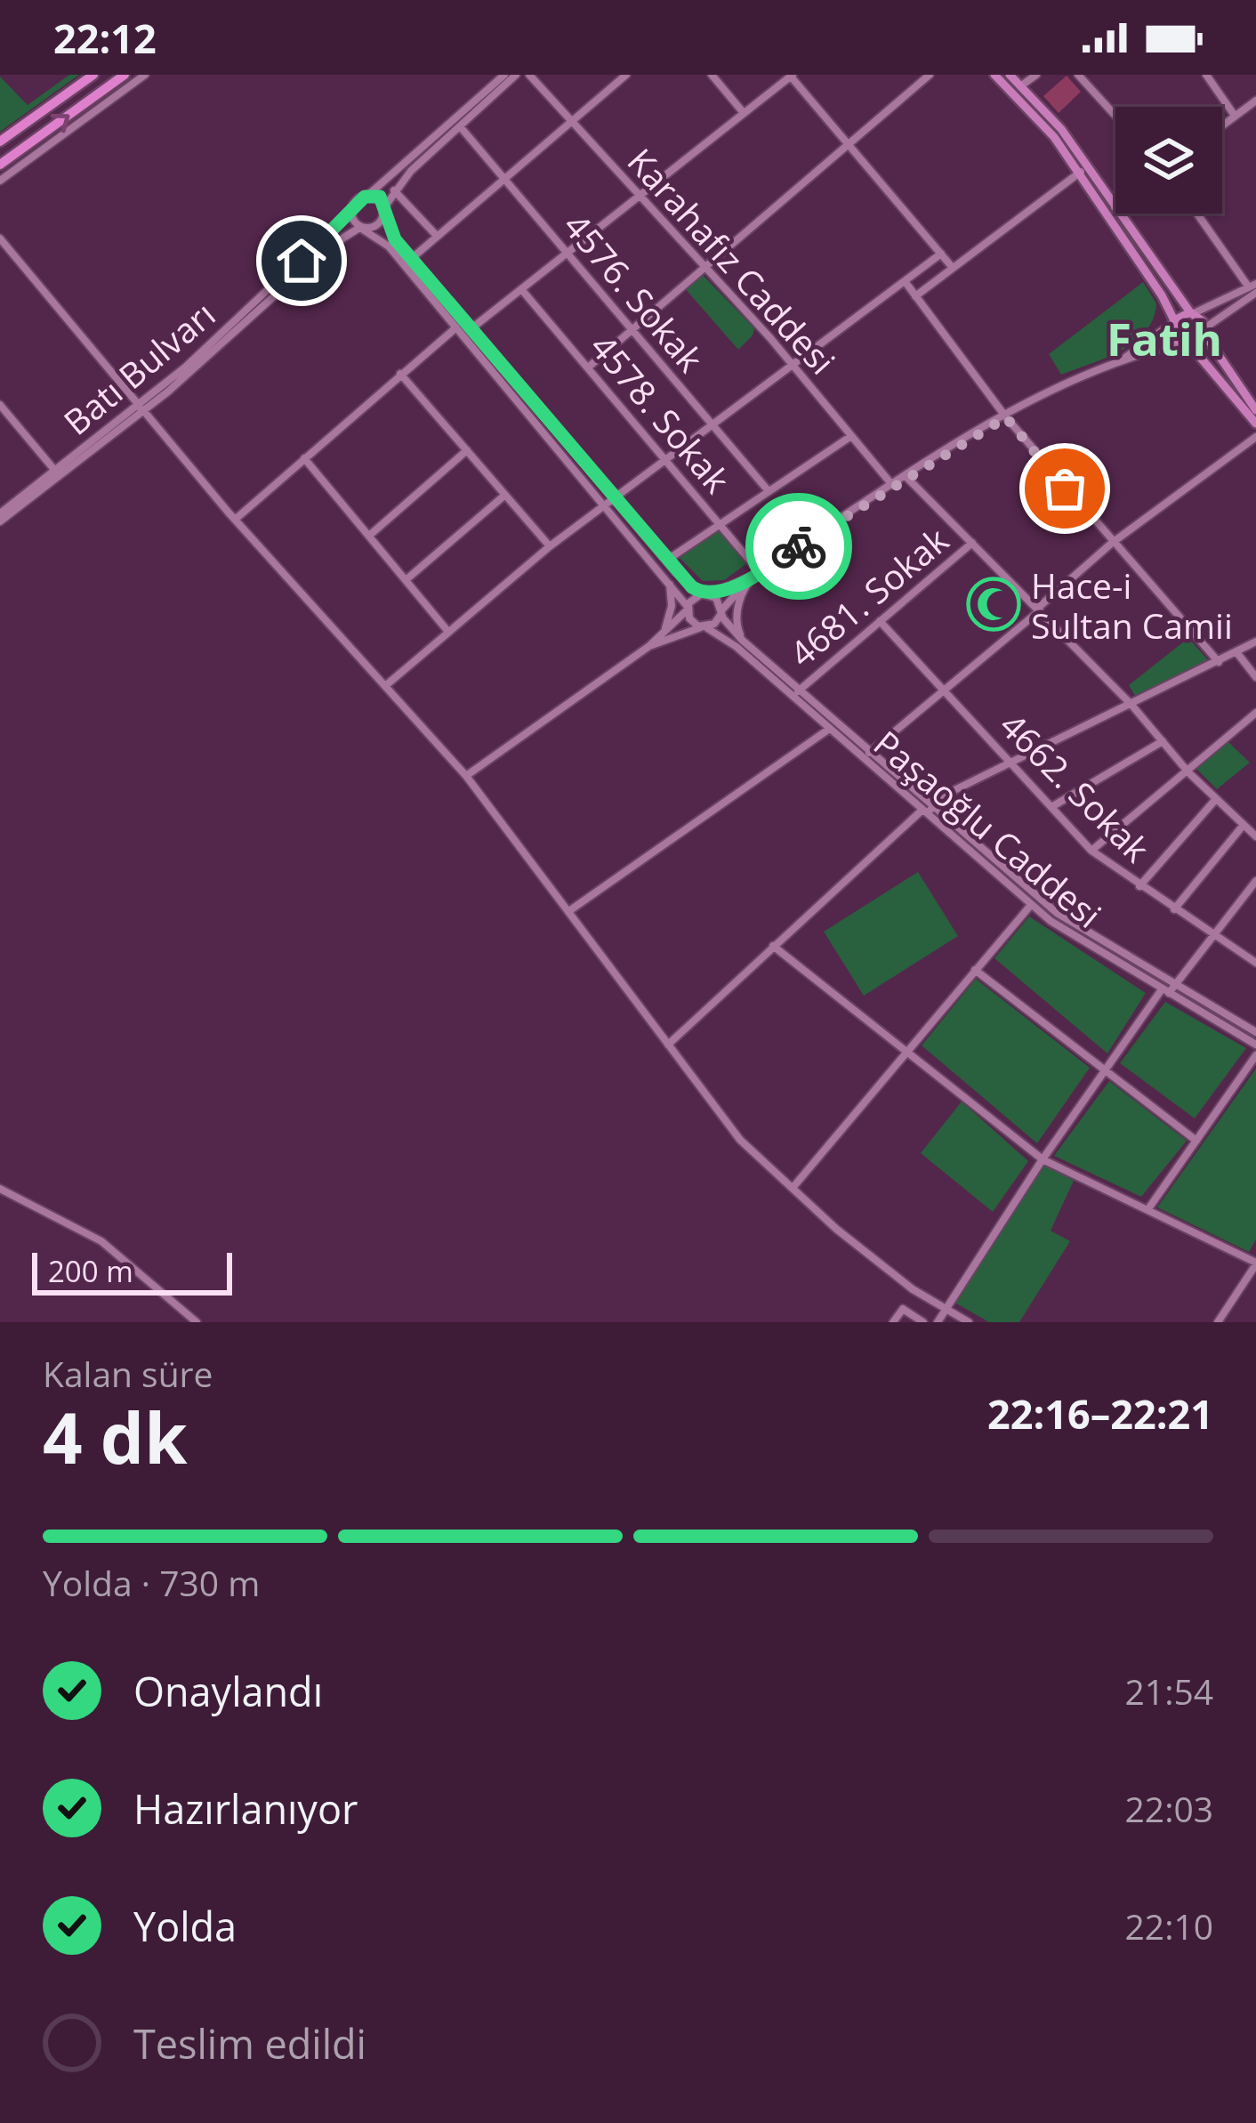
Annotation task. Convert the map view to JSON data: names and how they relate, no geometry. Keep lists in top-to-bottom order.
{
  "streets": {
    "street": [
      "Karahafız Caddesi",
      "4576. Sokak",
      "Batı Bulvarı",
      "4578. Sokak",
      "4681. Sokak",
      "4662. Sokak",
      "Paşaoğlu Caddesi"
    ]
  },
  "crossings": [
    ["4681. Sokak", "4662. Sokak"],
    ["4681. Sokak", "Paşaoğlu Caddesi"]
  ],
  "districts": ["Fatih"],
  "places": {
    "mosque": ["Hace-i Sultan Camii"]
  },
  "scale_bar": "200 m",
  "page": {
    "status": "22:12",
    "scale": "200 m",
    "heading": ["4 dk", "Kalan süre", "22:16–22:21"],
    "bar": "Yolda · 730 m",
    "list": [
      ["Onaylandı", "21:54"],
      ["Hazırlanıyor", "22:03"],
      ["Yolda", "22:10"],
      "Teslim edildi"
    ]
  }
}
